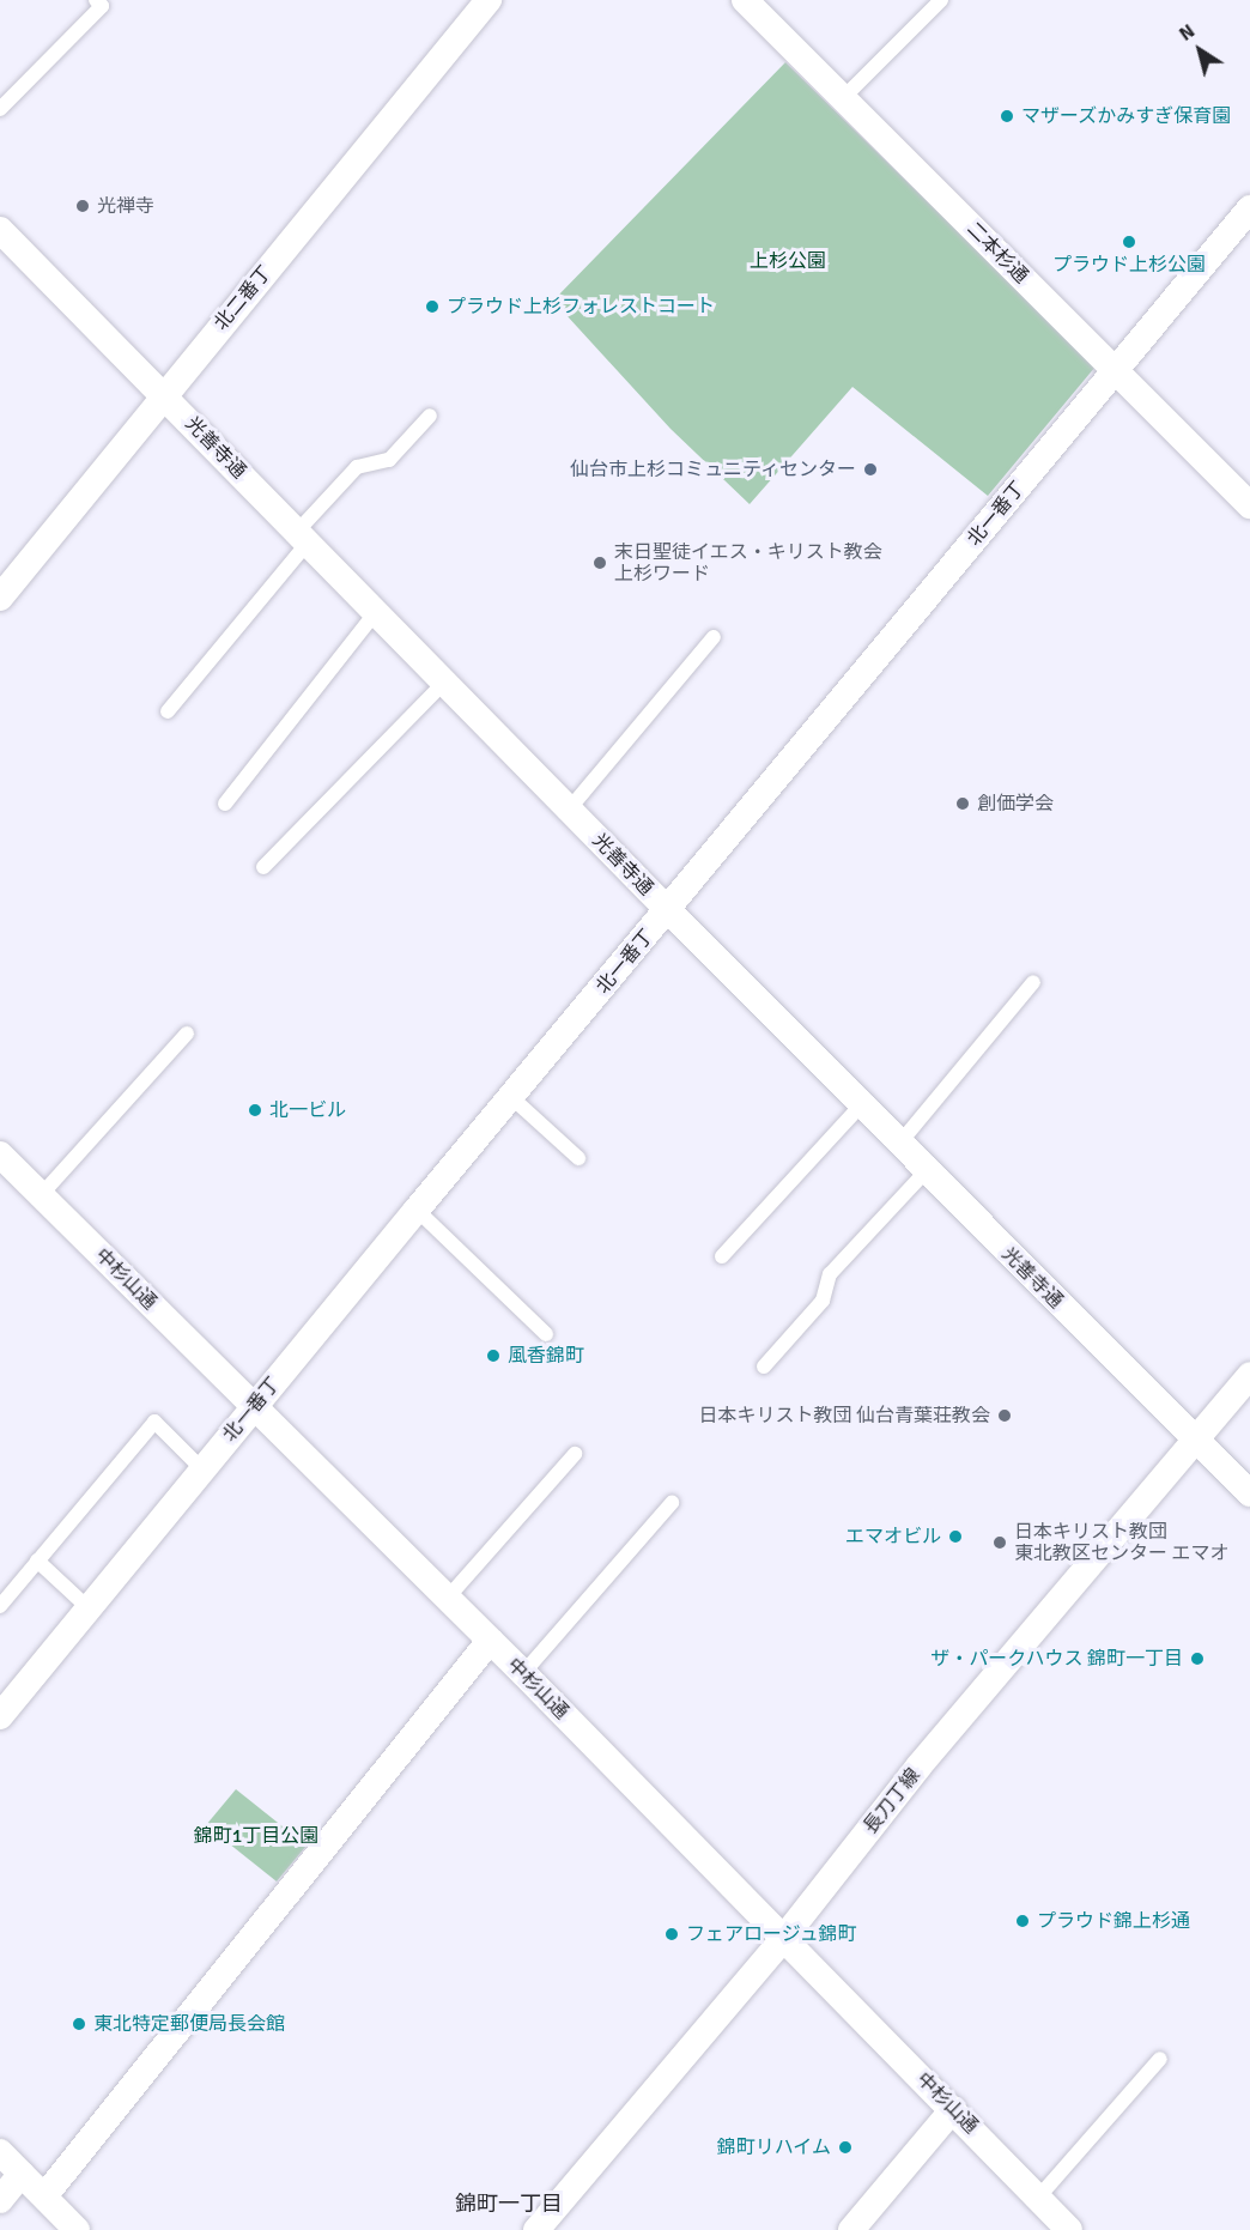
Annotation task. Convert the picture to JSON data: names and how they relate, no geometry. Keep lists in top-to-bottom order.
{
  "streets": {
    "street": [
      "二本杉通",
      "北二番丁",
      "光善寺通",
      "北一番丁",
      "中杉山通",
      "長刀丁線"
    ]
  },
  "crossings": [
    ["二本杉通", "北一番丁"],
    ["北二番丁", "光善寺通"],
    ["光善寺通", "北一番丁"],
    ["光善寺通", "長刀丁線"],
    ["北一番丁", "中杉山通"],
    ["中杉山通", "長刀丁線"]
  ],
  "districts": ["錦町一丁目"],
  "parks": ["上杉公園", "錦町1丁目公園"],
  "places": [
    "マザーズかみすぎ保育園",
    "光禅寺",
    "プラウド上杉公園",
    "プラウド上杉フォレストコート",
    "仙台市上杉コミュニティセンター",
    "末日聖徒イエス・キリスト教会 上杉ワード",
    "創価学会",
    "北一ビル",
    "風香錦町",
    "日本キリスト教団 仙台青葉荘教会",
    "エマオビル",
    "日本キリスト教団 東北教区センター エマオ",
    "ザ・パークハウス 錦町一丁目",
    "プラウド錦上杉通",
    "フェアロージュ錦町",
    "東北特定郵便局長会館",
    "錦町リハイム"
  ],
  "north": "top left"
}
